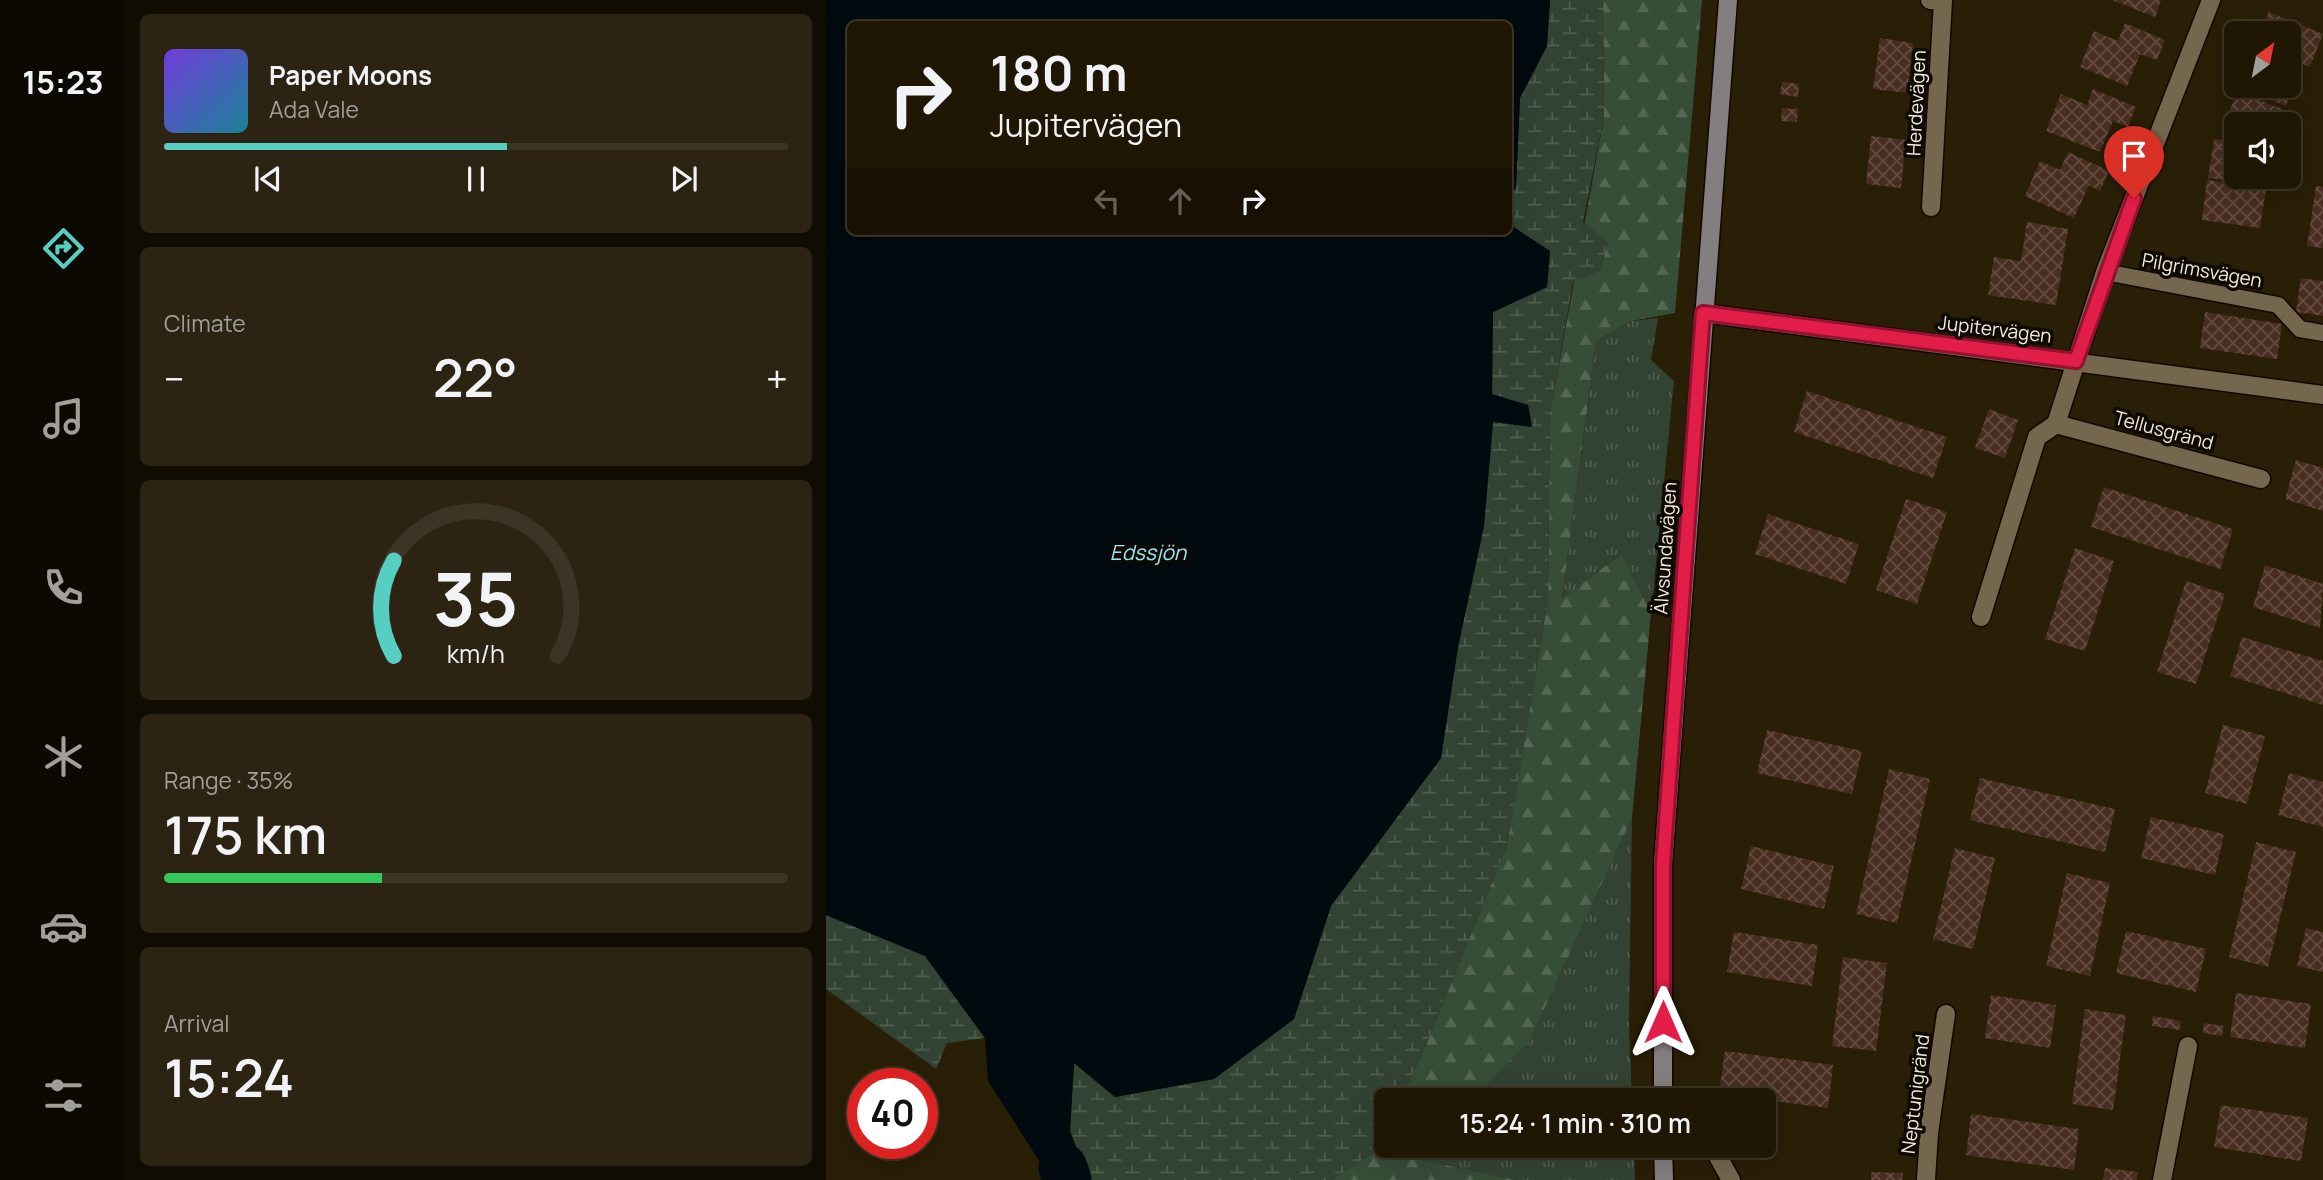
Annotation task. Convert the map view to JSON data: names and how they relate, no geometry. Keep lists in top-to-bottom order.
{
  "streets": {
    "street": [
      "Herdevägen",
      "Jupitervägen",
      "Tellusgränd",
      "Älvsundavägen",
      "Neptunigränd"
    ],
    "lane": ["Pilgrimsvägen"]
  },
  "crossings": [
    ["Jupitervägen", "Älvsundavägen"]
  ],
  "water": ["Edssjön"],
  "north": "top right",
  "page": {
    "tabs": "15:23",
    "turn": ["180 m", "Jupitervägen"],
    "song": ["Paper Moons", "Ada Vale"],
    "tile": [
      "Climate",
      ["Range · 35%", "175 km"],
      ["Arrival", "15:24"]
    ],
    "heat": ["−", "22°", "+"],
    "limit": "40",
    "trip": "15:24 · 1 min · 310 m",
    "gauge": ["35", "km/h"]
  }
}
